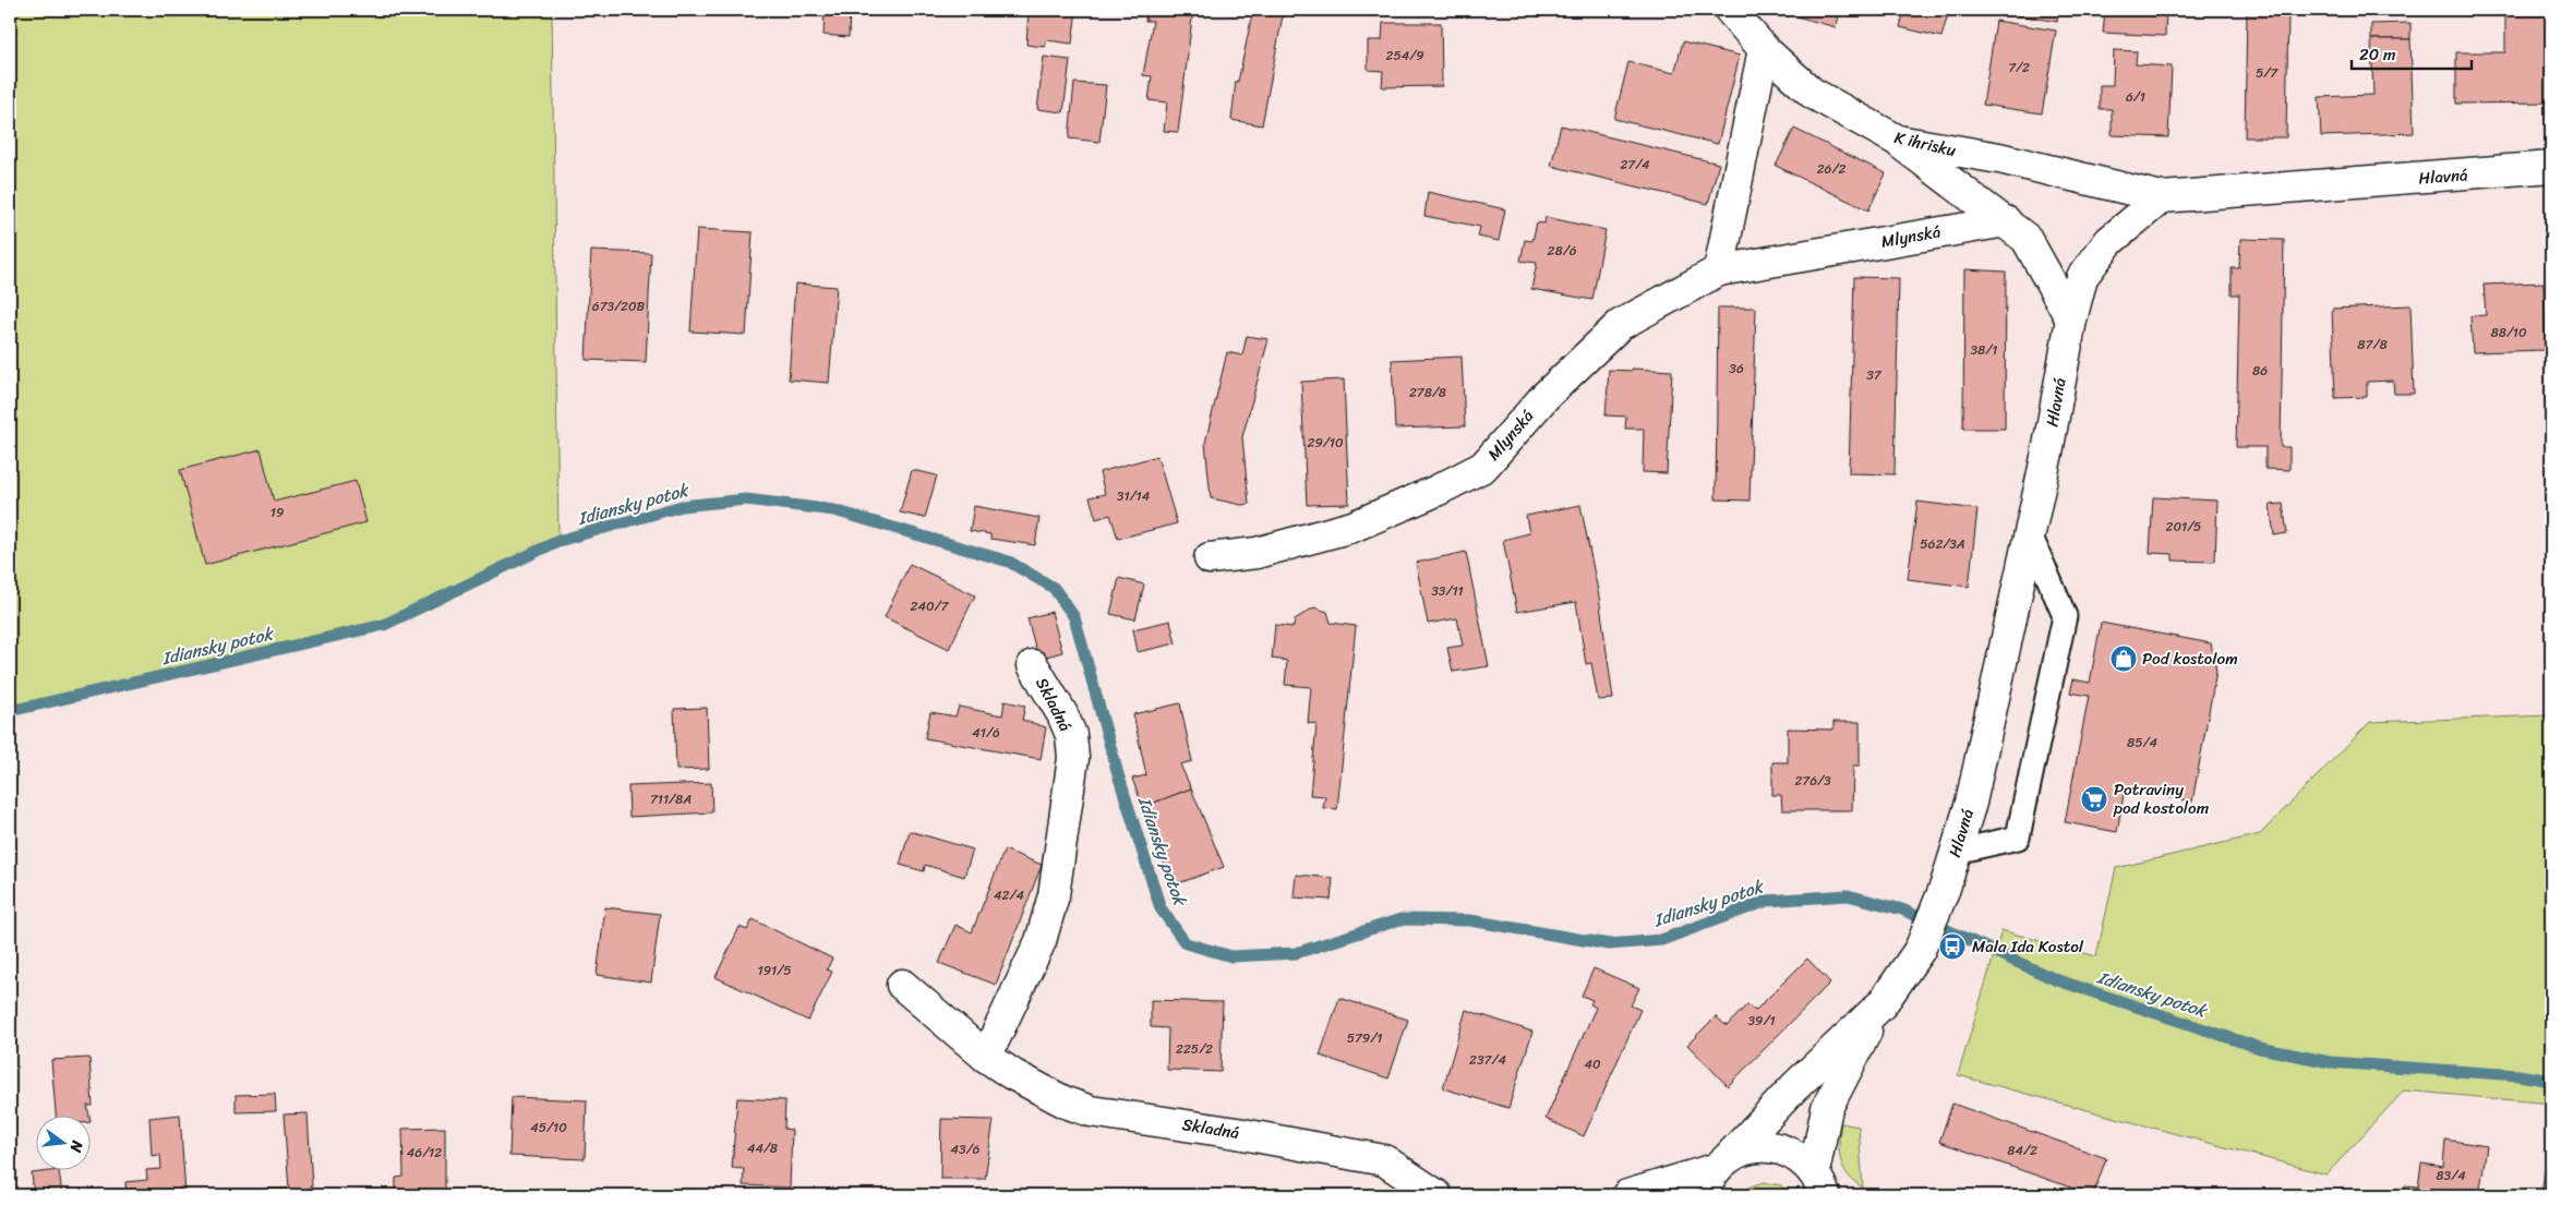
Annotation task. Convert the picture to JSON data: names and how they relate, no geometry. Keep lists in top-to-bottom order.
{
  "streets": {
    "street": [
      "K ihrisku",
      "Hlavná",
      "Mlynská",
      "Skladná"
    ]
  },
  "crossings": [
    ["K ihrisku", "Hlavná"]
  ],
  "water": ["Idiansky potok"],
  "places": {
    "shop": ["Pod kostolom"],
    "supermarket": ["Potraviny pod kostolom"],
    "bus stop": ["Mala Ida Kostol"]
  },
  "house_numbers": [
    "254/9",
    "7/2",
    "5/7",
    "6/1",
    "27/4",
    "26/2",
    "28/6",
    "673/20B",
    "88/10",
    "87/8",
    "38/1",
    "36",
    "86",
    "37",
    "278/8",
    "29/10",
    "31/14",
    "19",
    "201/5",
    "562/3A",
    "33/11",
    "240/7",
    "41/6",
    "85/4",
    "276/3",
    "711/8A",
    "42/4",
    "191/5",
    "39/1",
    "579/1",
    "225/2",
    "237/4",
    "40",
    "45/10",
    "44/8",
    "43/6",
    "84/2",
    "46/12",
    "83/4"
  ],
  "scale_bar": "20 m",
  "north": "right"
}
